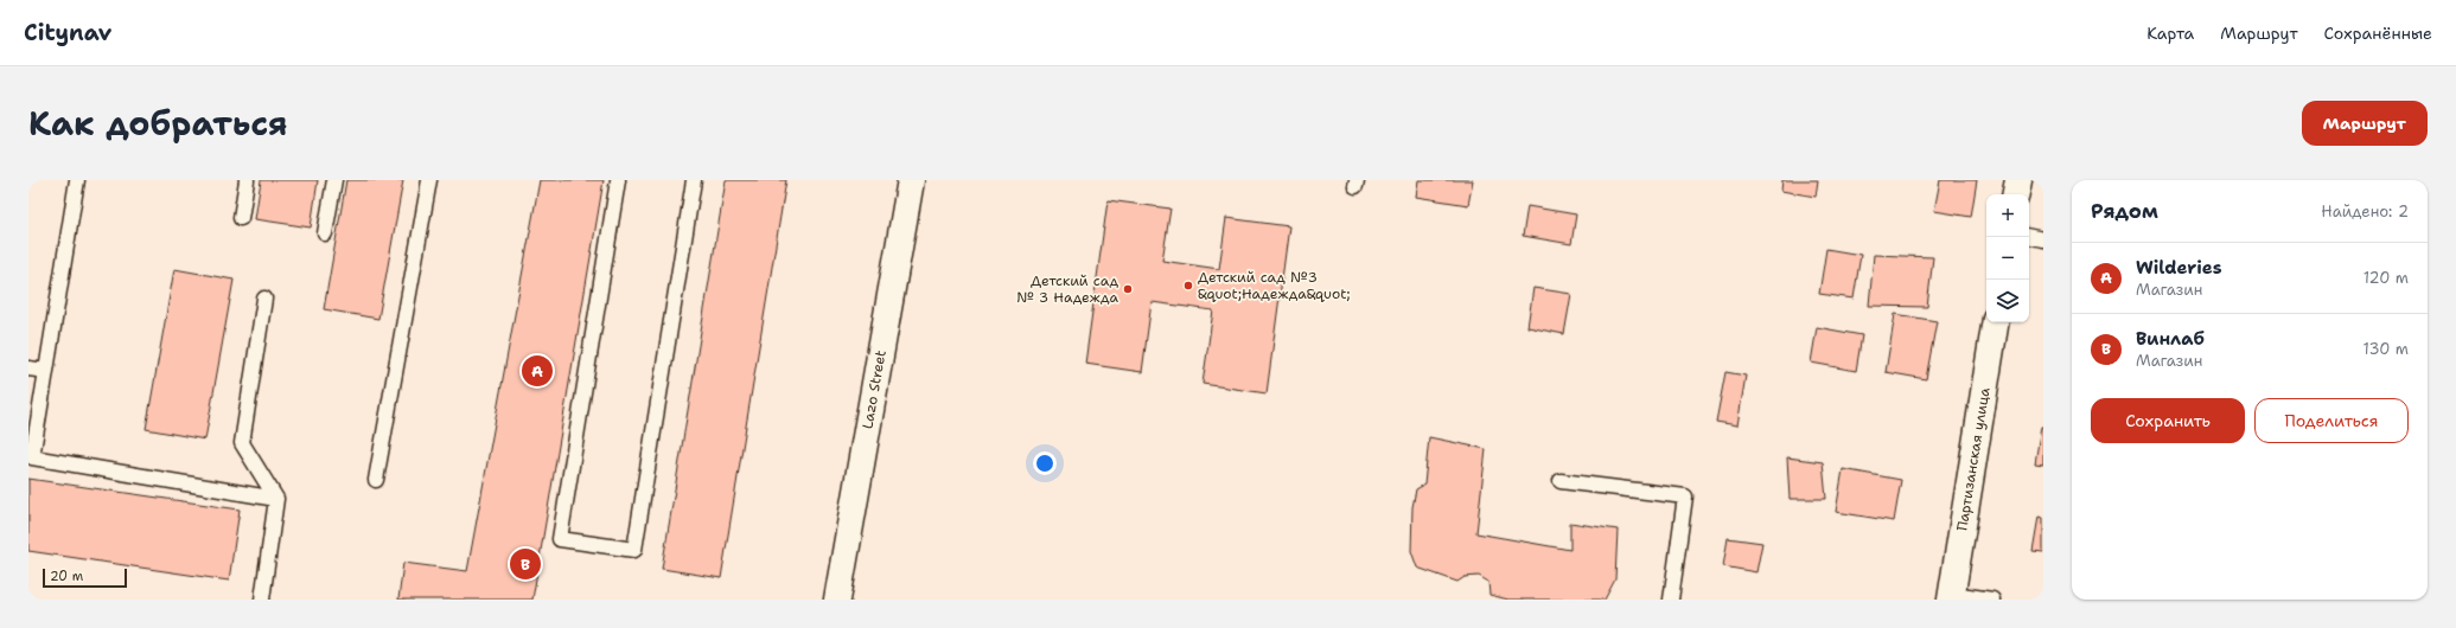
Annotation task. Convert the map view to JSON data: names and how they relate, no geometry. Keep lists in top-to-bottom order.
{
  "streets": {
    "main road": ["Lazo Street", "Партизанская улица"]
  },
  "places": ["Детский сад №3 &quot;Надежда&quot;", "Детский сад № 3 Надежда"],
  "scale_bar": "20 m",
  "page": {
    "header": "Citynav",
    "nav": ["Карта", "Маршрут", "Сохранённые"],
    "title": "Как добраться",
    "buttons": [
      "Маршрут",
      ["Сохранить", "Поделиться"]
    ],
    "heading": ["Рядом", "Найдено: 2"],
    "map_buttons": ["+", "−"],
    "list": [
      {
        "mark": "A",
        "name": "Wilderies",
        "note": "Магазин",
        "value": "120 m"
      },
      {
        "mark": "B",
        "name": "Винлаб",
        "note": "Магазин",
        "value": "130 m"
      }
    ],
    "pins": ["A", "B"],
    "scale": "20 m"
  }
}
